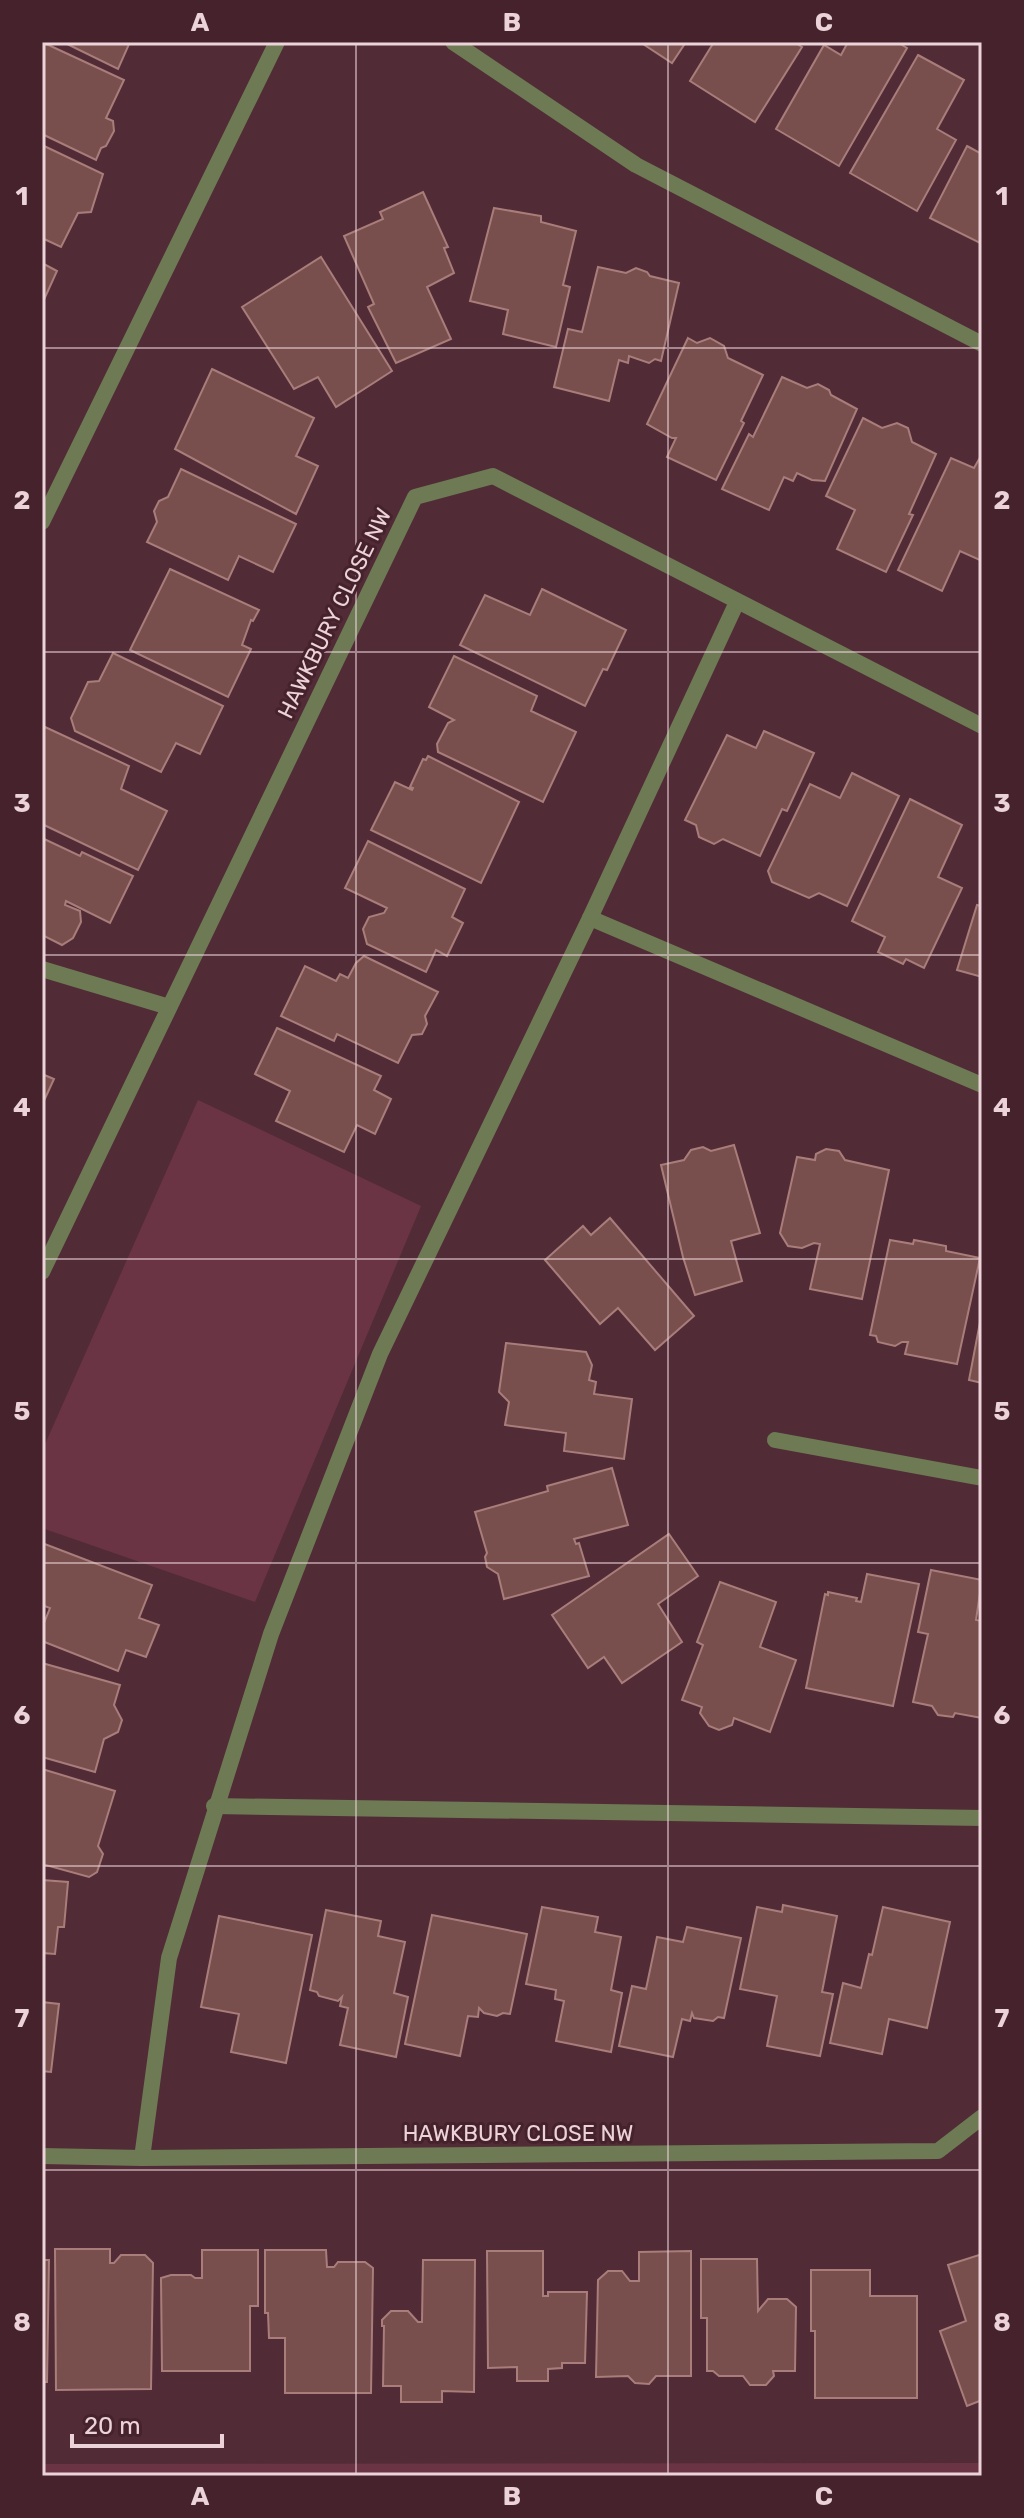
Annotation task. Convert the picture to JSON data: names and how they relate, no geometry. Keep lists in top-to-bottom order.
{
  "streets": {
    "street": ["HAWKBURY CLOSE NW"]
  },
  "scale_bar": "20 m",
  "grid": {
    "columns": ["A", "B", "C"],
    "rows": [
      "1",
      "2",
      "3",
      "4",
      "5",
      "6",
      "7",
      "8"
    ]
  }
}
